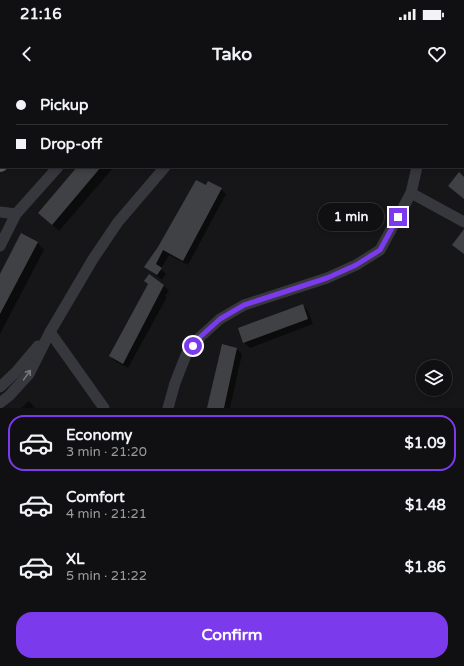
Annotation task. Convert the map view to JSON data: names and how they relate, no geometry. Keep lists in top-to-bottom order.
{
  "page": {
    "status": "21:16",
    "header": "Tako",
    "banner": ["Pickup", "Drop-off"],
    "bubble": "1 min",
    "list": [
      {
        "name": "Economy",
        "note": "3 min · 21:20",
        "value": "$1.09"
      },
      {
        "name": "Comfort",
        "note": "4 min · 21:21",
        "value": "$1.48"
      },
      {
        "name": "XL",
        "note": "5 min · 21:22",
        "value": "$1.86"
      }
    ],
    "buttons": "Confirm"
  }
}
